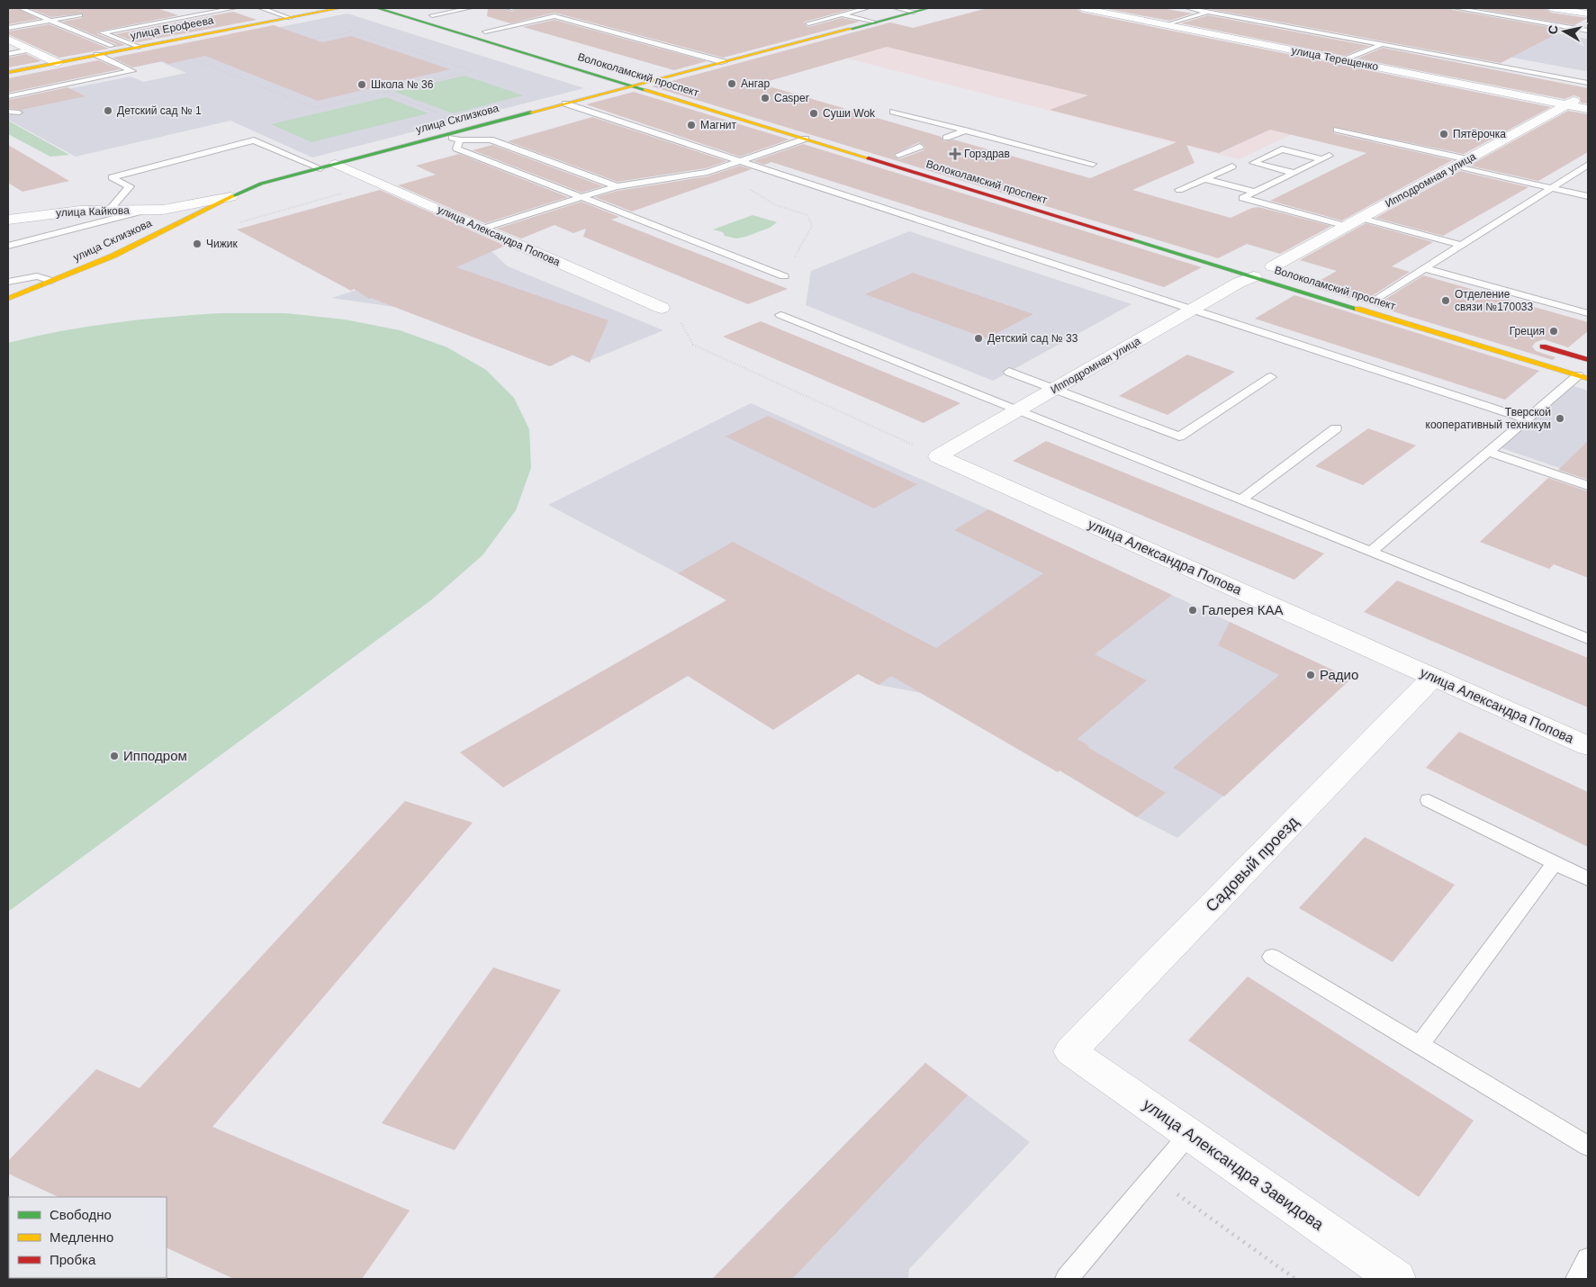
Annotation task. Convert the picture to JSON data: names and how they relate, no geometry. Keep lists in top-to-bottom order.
{
  "streets": {
    "main road": ["улица Ерофеева", "Волоколамский проспект", "улица Склизкова"],
    "street": [
      "улица Терещенко",
      "Ипподромная улица",
      "улица Кайкова",
      "улица Александра Попова",
      "Садовый проезд",
      "улица Александра Завидова"
    ]
  },
  "crossings": [
    ["улица Терещенко", "Ипподромная улица"],
    ["Волоколамский проспект", "улица Склизкова"],
    ["Волоколамский проспект", "Ипподромная улица"],
    ["улица Склизкова", "улица Кайкова"],
    ["улица Склизкова", "улица Александра Попова"],
    ["Ипподромная улица", "улица Александра Попова"],
    ["улица Александра Попова", "Садовый проезд"],
    ["Садовый проезд", "улица Александра Завидова"]
  ],
  "places": {
    "other": [
      "Ангар",
      "Школа № 36",
      "Casper",
      "Детский сад № 1",
      "Суши Wok",
      "Магнит",
      "Пятёрочка",
      "Чижик",
      "Отделение связи №170033",
      "Греция",
      "Детский сад № 33",
      "Тверской кооперативный техникум",
      "Галерея КАА",
      "Радио",
      "Ипподром"
    ],
    "health": ["Горздрав"]
  },
  "legend": ["Свободно", "Медленно", "Пробка"],
  "north": "left"
}
